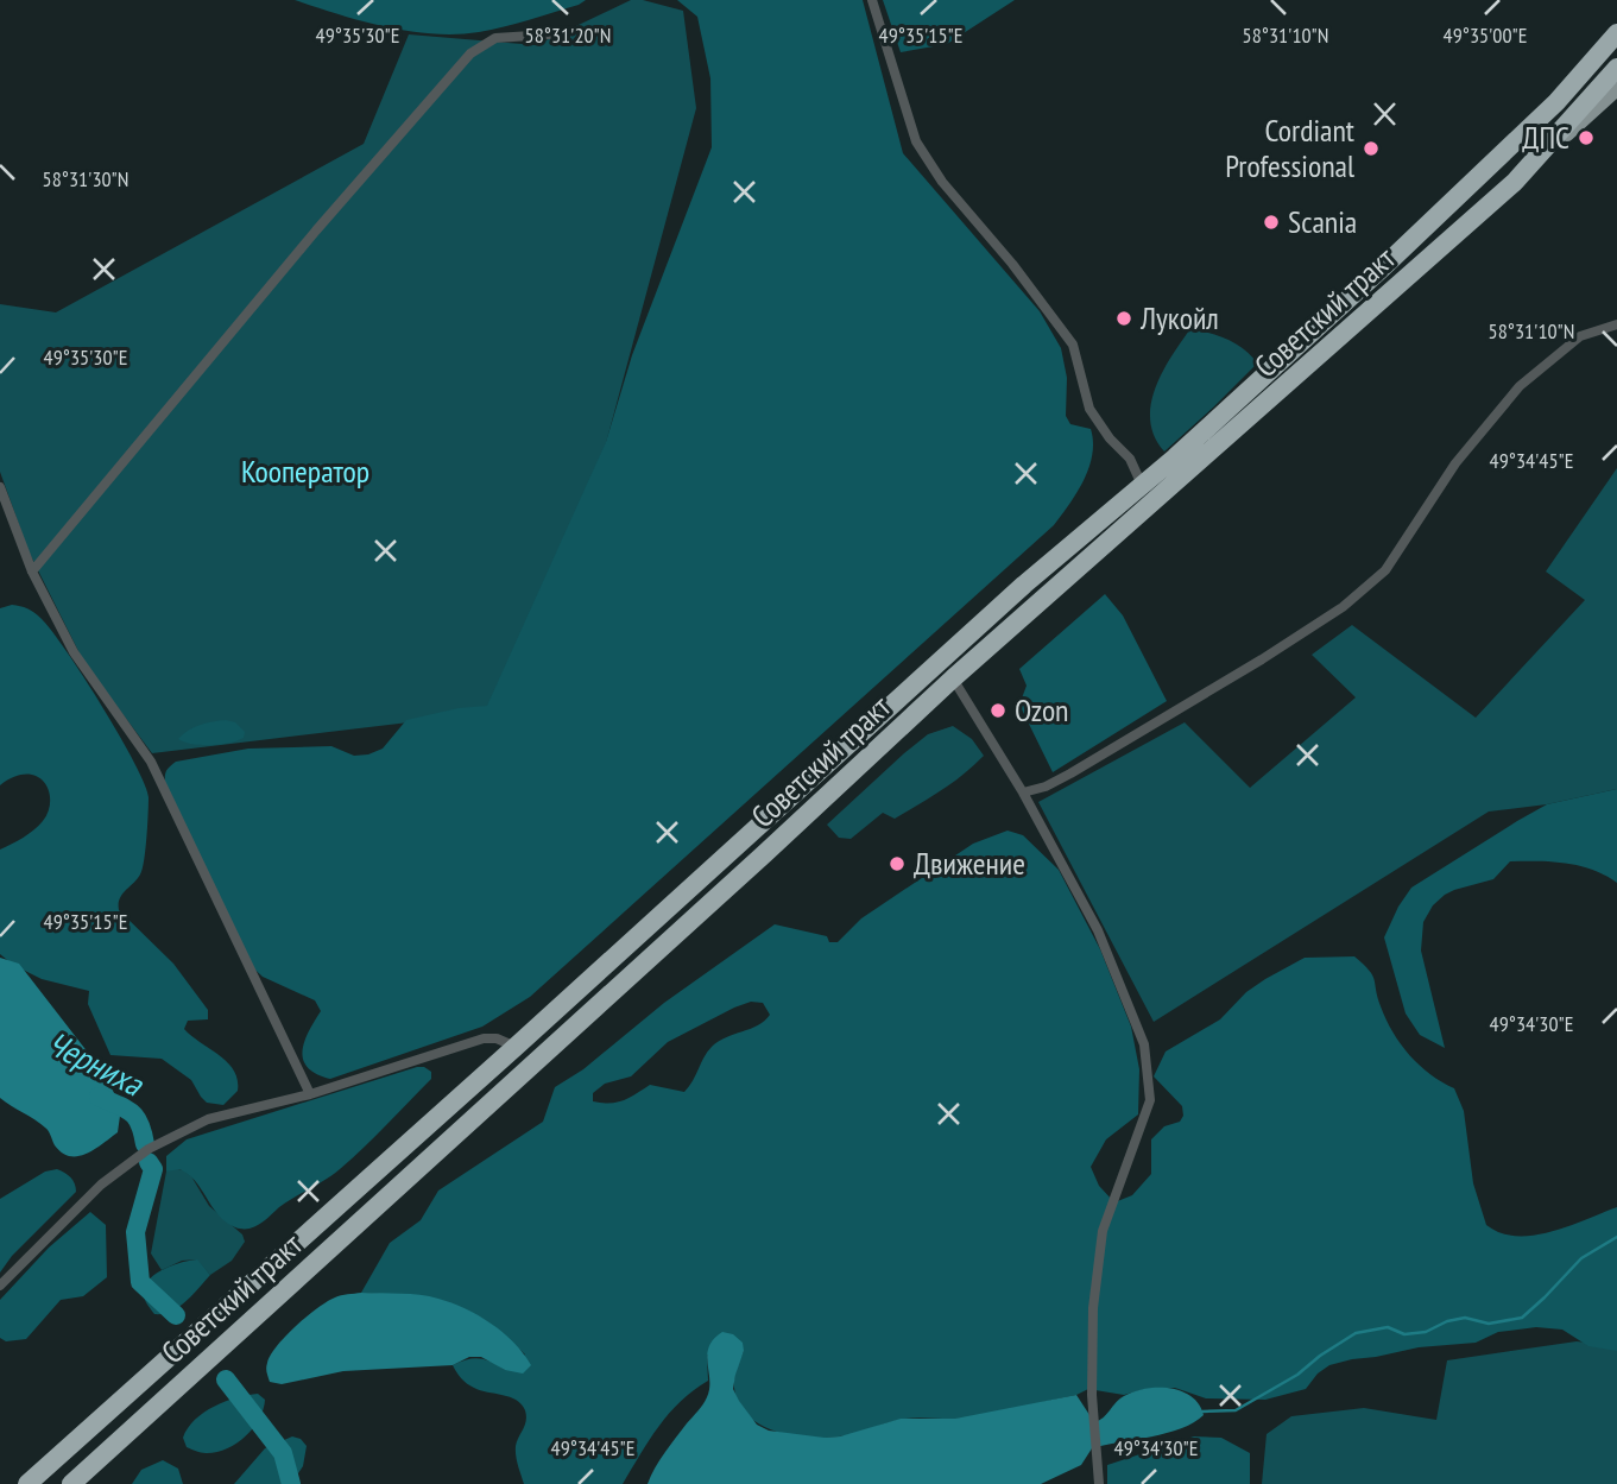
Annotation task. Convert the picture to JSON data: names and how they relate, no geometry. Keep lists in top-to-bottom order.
{
  "streets": {
    "highway": ["Советский тракт"]
  },
  "water": ["Черниха"],
  "parks": ["Кооператор"],
  "places": [
    "ДПС",
    "Cordiant Professional",
    "Scania",
    "Лукойл",
    "Ozon",
    "Движение"
  ],
  "coordinates": [
    "49°35'30\"E",
    "58°31'20\"N",
    "49°35'15\"E",
    "58°31'10\"N",
    "49°35'00\"E",
    "58°31'30\"N",
    "49°34'45\"E",
    "49°34'30\"E"
  ]
}
